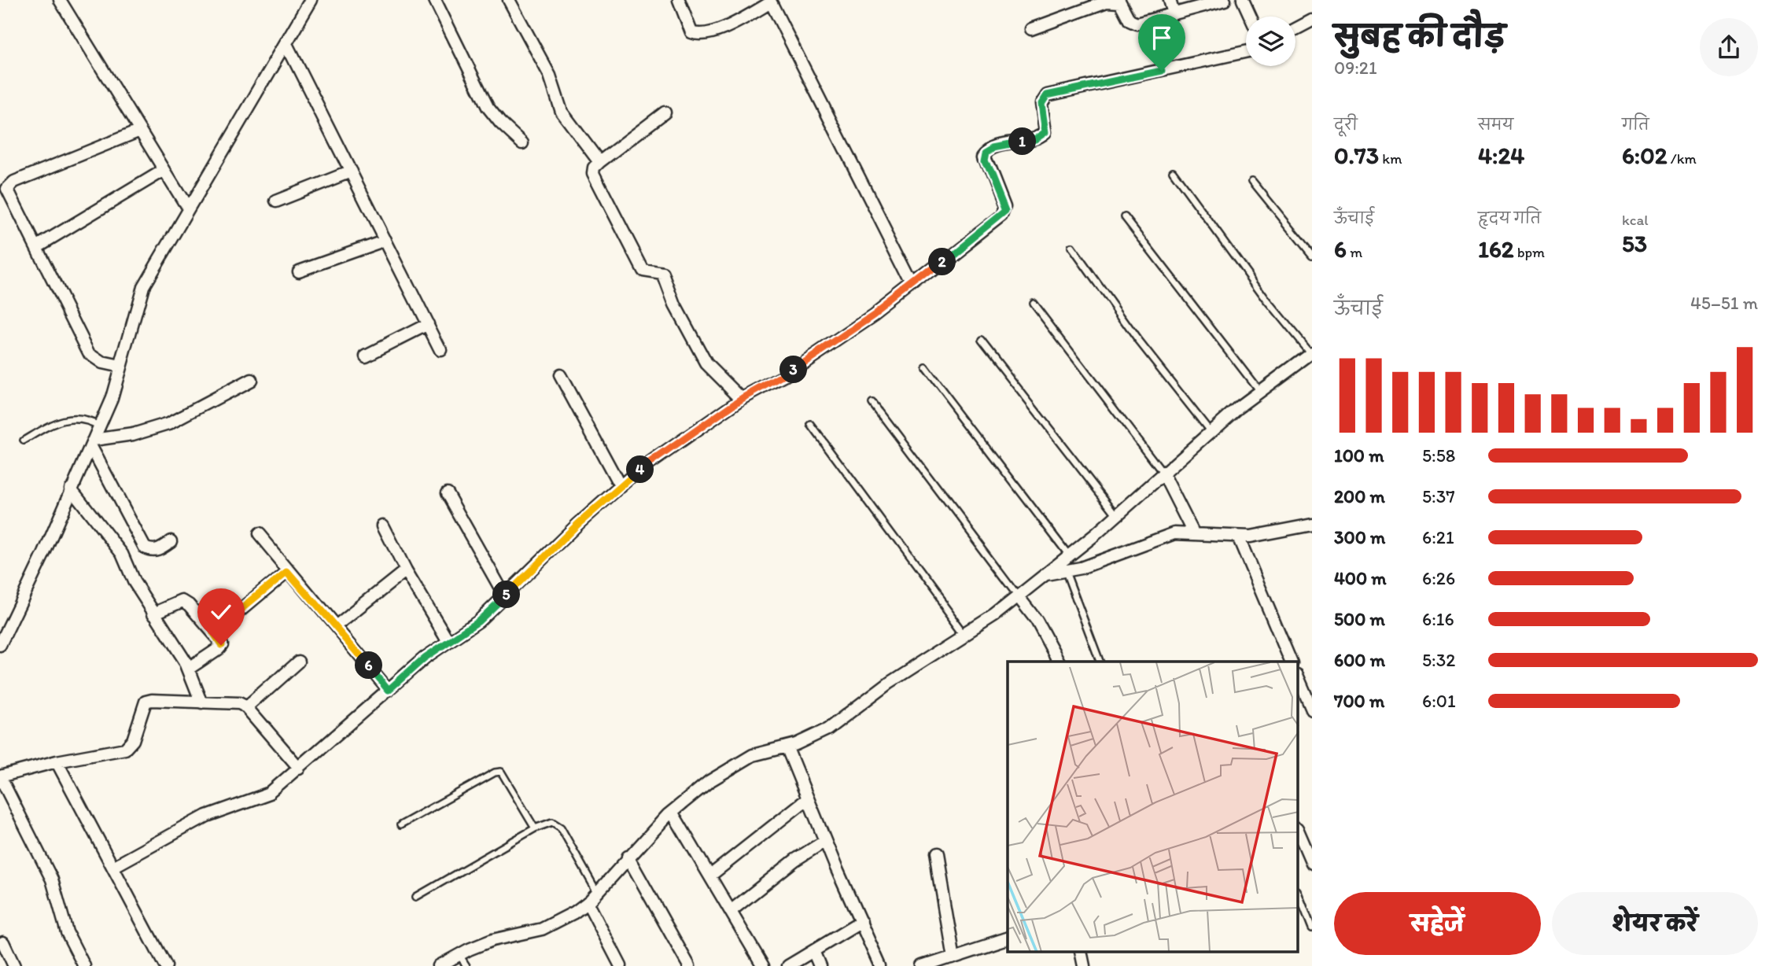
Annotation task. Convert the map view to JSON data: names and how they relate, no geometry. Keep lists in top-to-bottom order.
{
  "page": {
    "heading": ["सुबह की दौड़", "09:21"],
    "stats": [
      ["दूरी", "0.73 km"],
      ["समय", "4:24"],
      ["गति", "6:02 /km"],
      ["ऊँचाई", "6 m"],
      ["हृदय गति", "162 bpm"],
      ["kcal", "53"]
    ],
    "pins": [
      "1",
      "2",
      "3",
      "4",
      "5",
      "6"
    ],
    "chart": ["ऊँचाई", "45–51 m"],
    "list": [
      {
        "name": "100 m",
        "note": "5:58"
      },
      {
        "name": "200 m",
        "note": "5:37"
      },
      {
        "name": "300 m",
        "note": "6:21"
      },
      {
        "name": "400 m",
        "note": "6:26"
      },
      {
        "name": "500 m",
        "note": "6:16"
      },
      {
        "name": "600 m",
        "note": "5:32"
      },
      {
        "name": "700 m",
        "note": "6:01"
      }
    ],
    "buttons": ["सहेजें", "शेयर करें"]
  }
}
